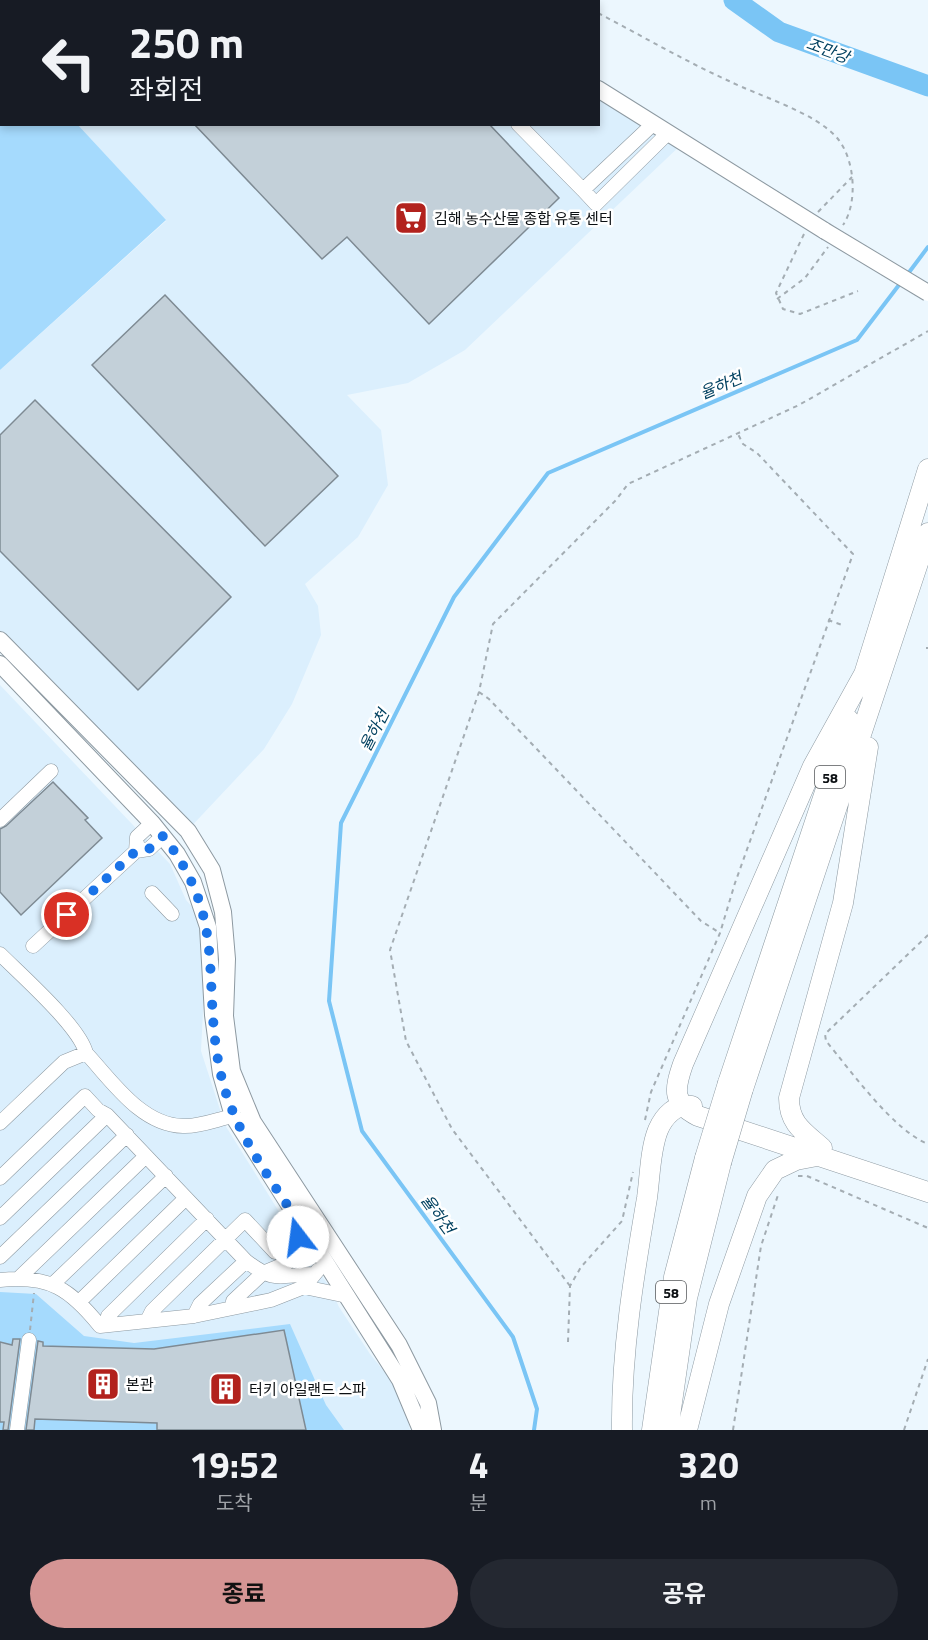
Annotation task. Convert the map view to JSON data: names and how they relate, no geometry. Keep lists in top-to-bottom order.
{
  "streets": {
    "highway": ["58"]
  },
  "water": ["조만강", "율하천"],
  "places": {
    "supermarket": ["김해 농수산물 종합 유통 센터"],
    "building": ["본관", "터키 아일랜드 스파"]
  },
  "page": {
    "turn": ["250 m", "좌회전"],
    "eta": [
      "19:52",
      "도착",
      "4",
      "분",
      "320",
      "m"
    ],
    "buttons": ["종료", "공유"]
  }
}
